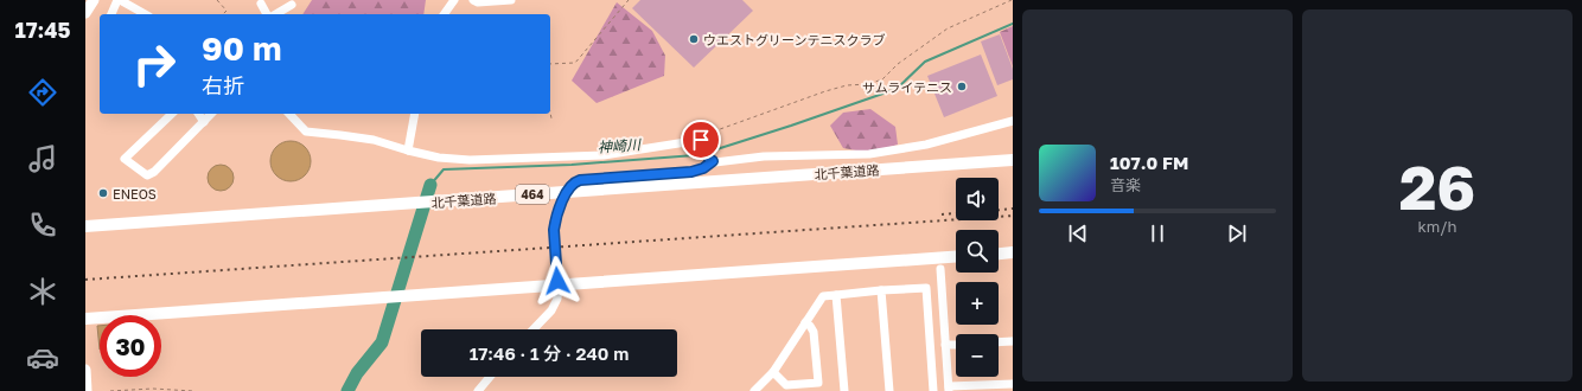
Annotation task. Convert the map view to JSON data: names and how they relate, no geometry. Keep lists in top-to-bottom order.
{
  "streets": {
    "highway": ["北千葉道路", "464"]
  },
  "water": ["神崎川"],
  "places": ["ウエストグリーンテニスクラブ", "サムライテニス", "ENEOS"],
  "page": {
    "tabs": "17:45",
    "tile": ["26", "km/h"],
    "turn": ["90 m", "右折"],
    "song": ["107.0 FM", "音楽"],
    "map_buttons": ["+", "−"],
    "limit": "30",
    "trip": "17:46 · 1 分 · 240 m"
  }
}
